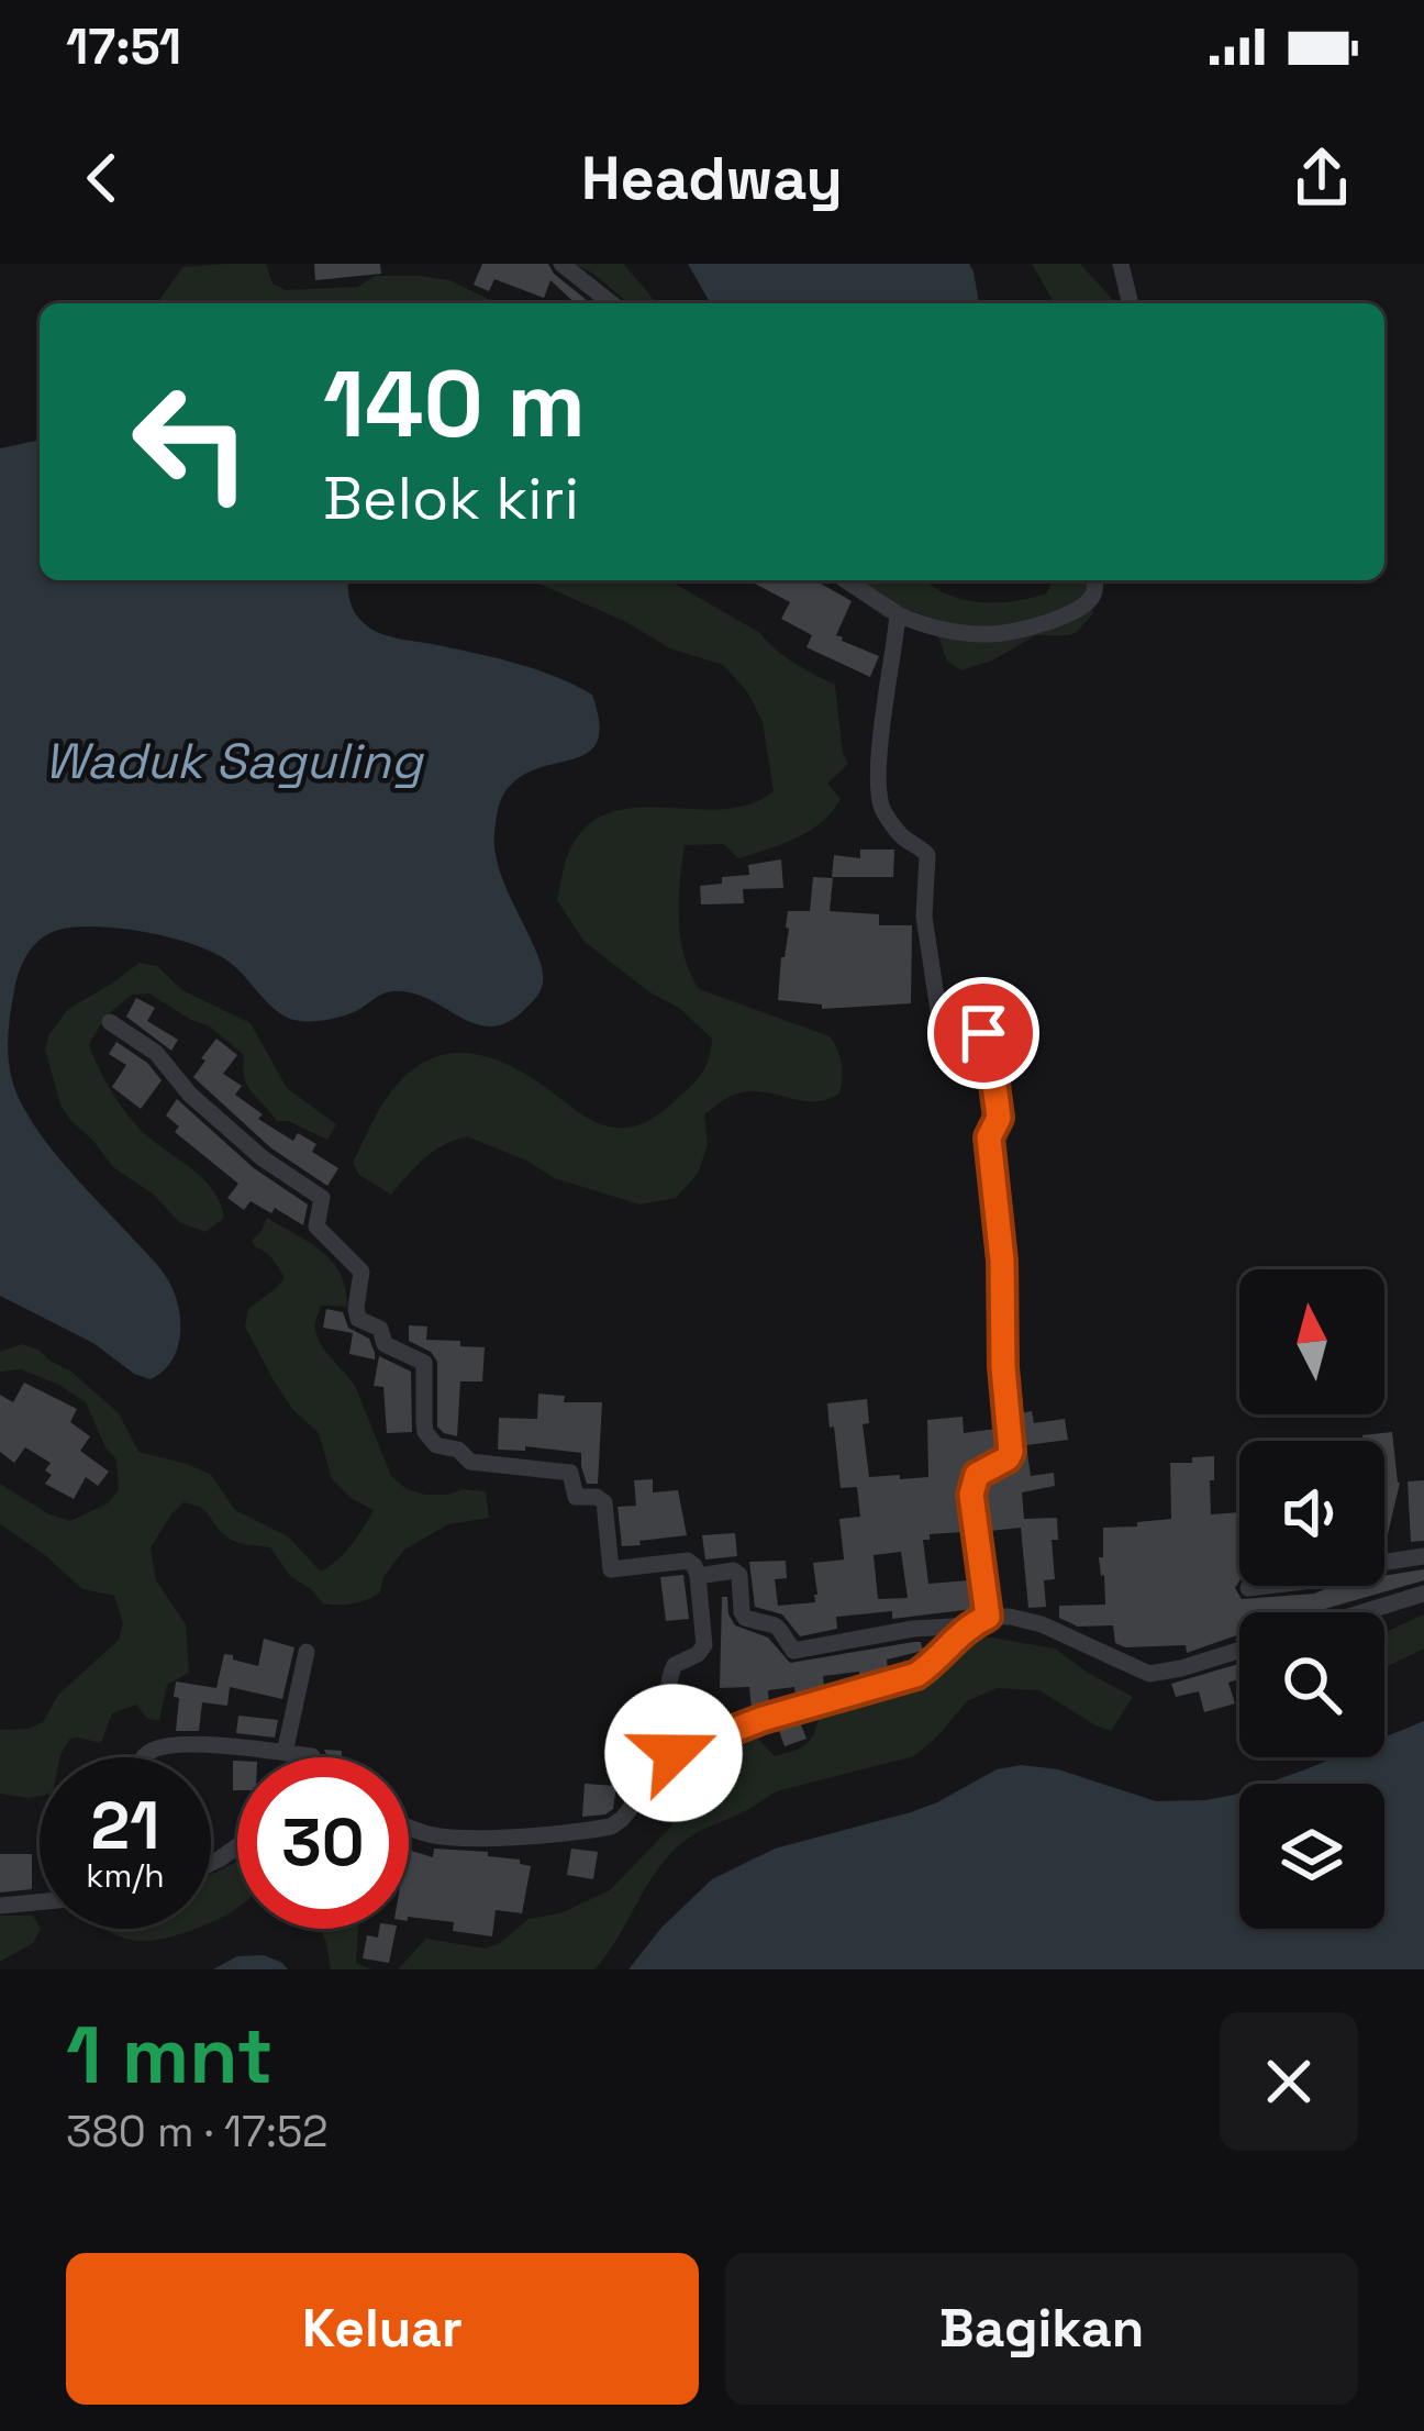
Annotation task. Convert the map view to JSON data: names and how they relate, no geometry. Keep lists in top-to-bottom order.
{
  "water": ["Waduk Saguling"],
  "north": "top",
  "page": {
    "status": "17:51",
    "header": "Headway",
    "turn": ["140 m", "Belok kiri"],
    "speed": "21 km/h",
    "limit": "30",
    "heading": ["1 mnt", "380 m · 17:52"],
    "buttons": ["Keluar", "Bagikan"]
  }
}
